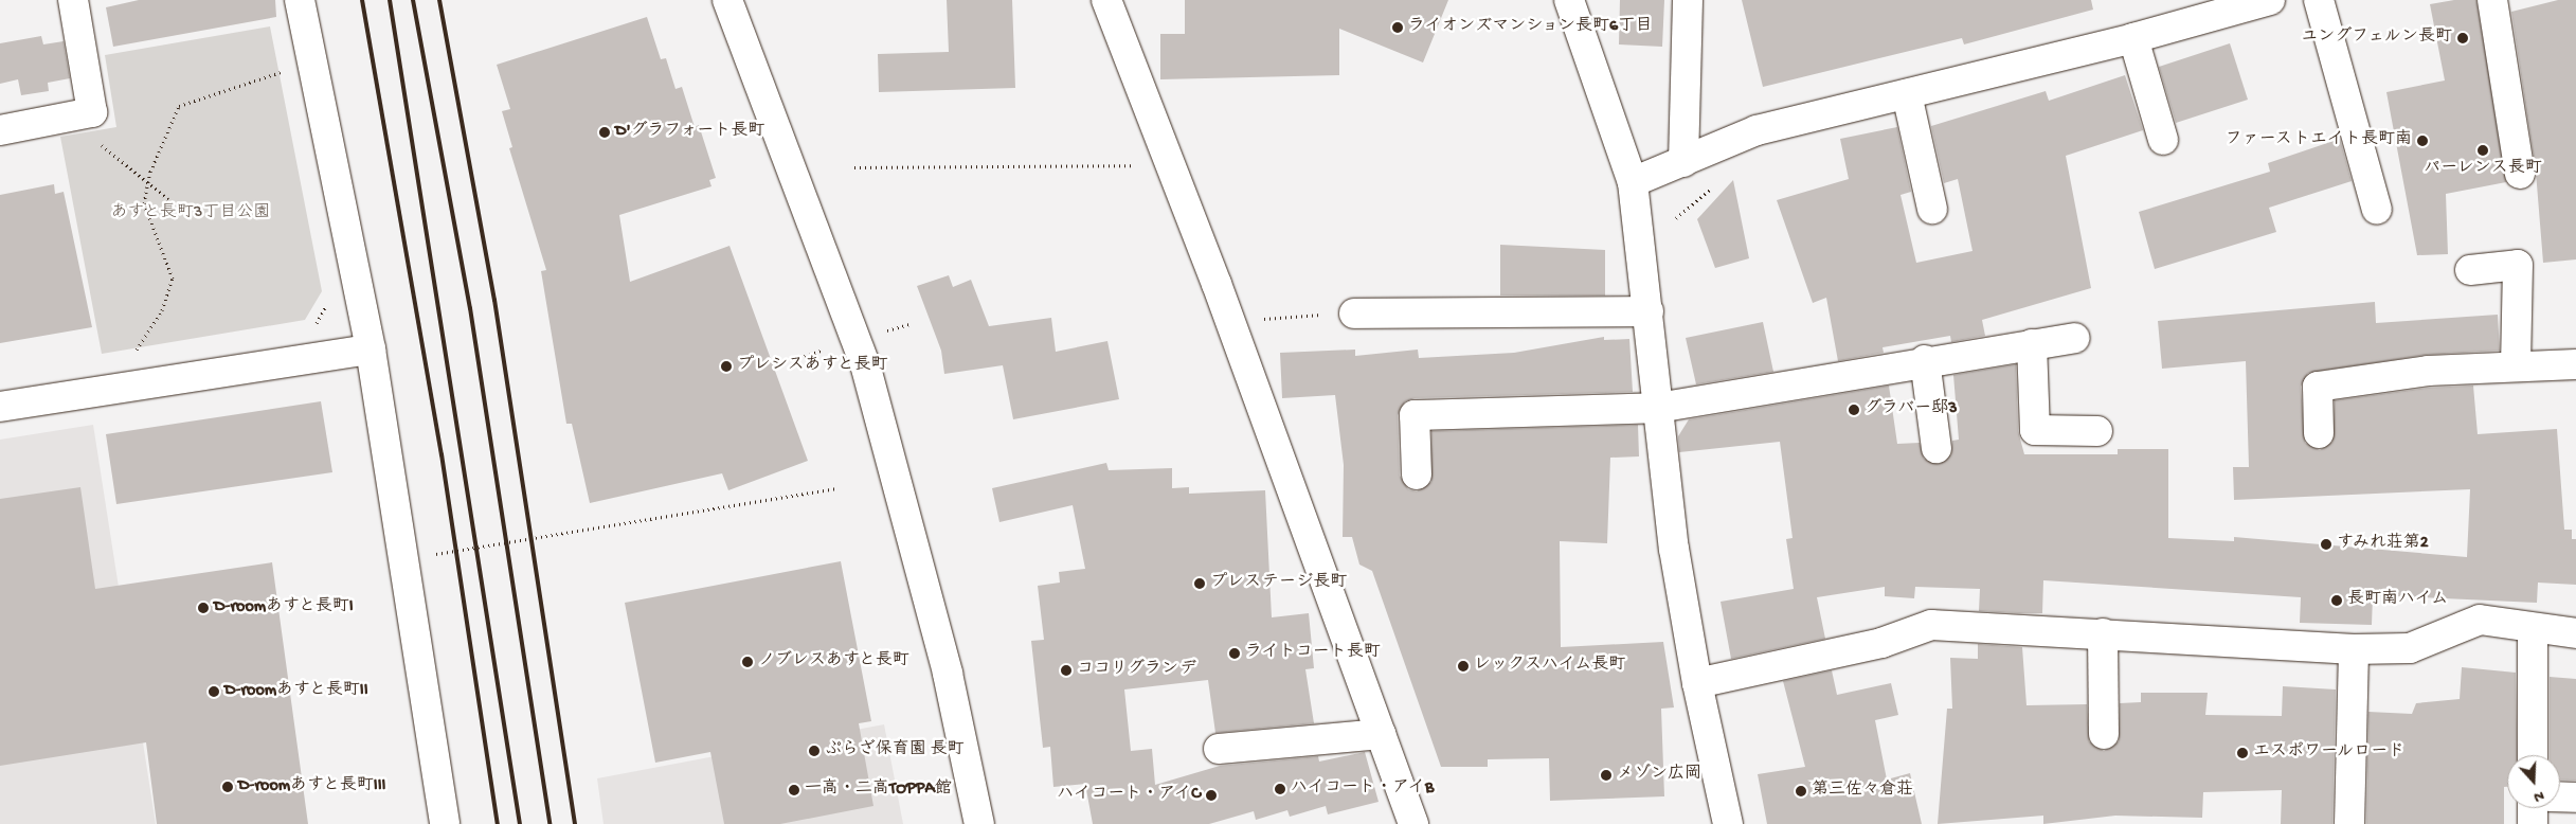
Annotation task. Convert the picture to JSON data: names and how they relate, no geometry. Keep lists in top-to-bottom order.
{
  "parks": ["あすと長町3丁目公園"],
  "places": [
    "ライオンズマンション長町6丁目",
    "ユングフェルン長町",
    "D'グラフォート長町",
    "ファーストエイト長町南",
    "パーレンス長町",
    "プレシスあすと長町",
    "グラバー邸3",
    "すみれ荘第2",
    "プレステージ長町",
    "長町南ハイム",
    "D-roomあすと長町I",
    "ライトコート長町",
    "ノブレスあすと長町",
    "レックスハイム長町",
    "ココリグランデ",
    "D-roomあすと長町II",
    "ぷらざ保育園 長町",
    "エスポワールロード",
    "メゾン広岡",
    "D-roomあすと長町III",
    "ハイコート・アイB",
    "一高・二高TOPPA館",
    "第三佐々倉荘",
    "ハイコート・アイC"
  ],
  "north": "bottom"
}
